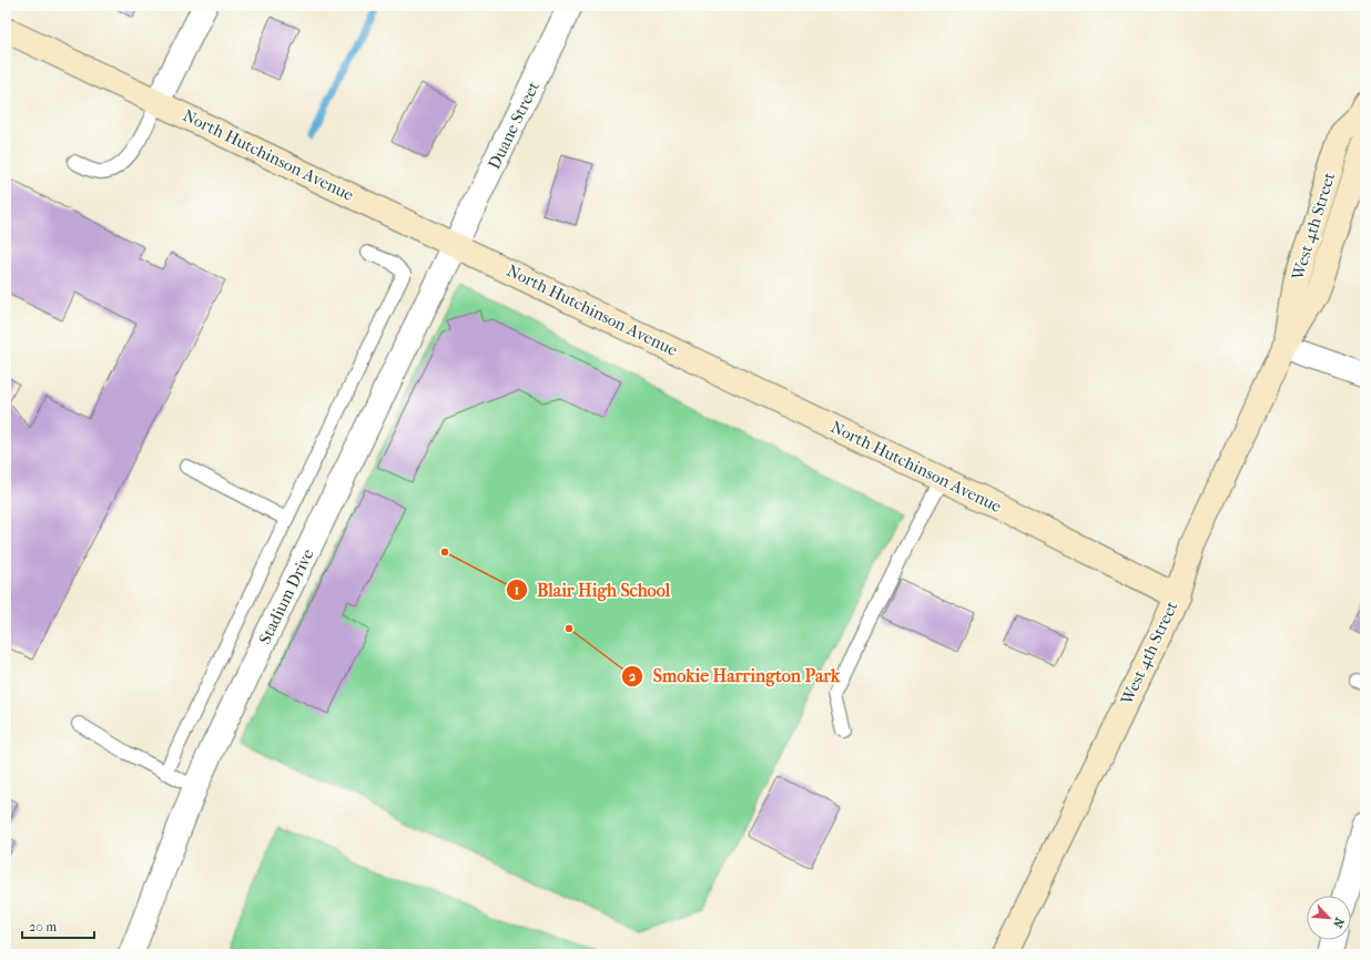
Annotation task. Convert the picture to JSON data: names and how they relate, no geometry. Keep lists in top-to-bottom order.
{
  "streets": {
    "main road": ["North Hutchinson Avenue", "West 4th Street"],
    "street": ["Duane Street", "Stadium Drive"]
  },
  "crossings": [
    ["Duane Street", "North Hutchinson Avenue"],
    ["Duane Street", "Stadium Drive"],
    ["North Hutchinson Avenue", "West 4th Street"],
    ["North Hutchinson Avenue", "Stadium Drive"]
  ],
  "places": ["Blair High School", "Smokie Harrington Park"],
  "scale_bar": "20 m",
  "north": "bottom right"
}
